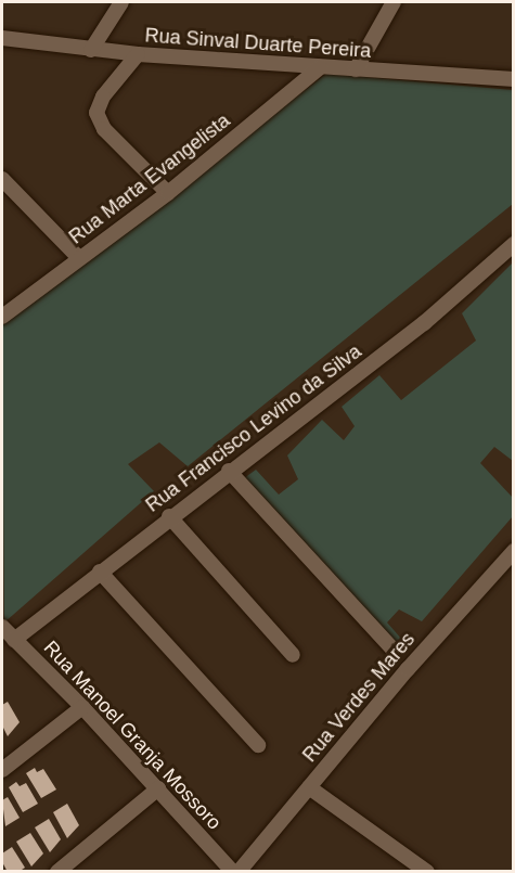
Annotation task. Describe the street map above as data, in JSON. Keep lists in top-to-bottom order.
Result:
{
  "streets": {
    "street": [
      "Rua Sinval Duarte Pereira",
      "Rua Marta Evangelista",
      "Rua Francisco Levino da Silva",
      "Rua Verdes Mares",
      "Rua Manoel Granja Mossoro"
    ]
  },
  "crossings": [
    ["Rua Sinval Duarte Pereira", "Rua Marta Evangelista"],
    ["Rua Francisco Levino da Silva", "Rua Manoel Granja Mossoro"],
    ["Rua Verdes Mares", "Rua Manoel Granja Mossoro"]
  ]
}
